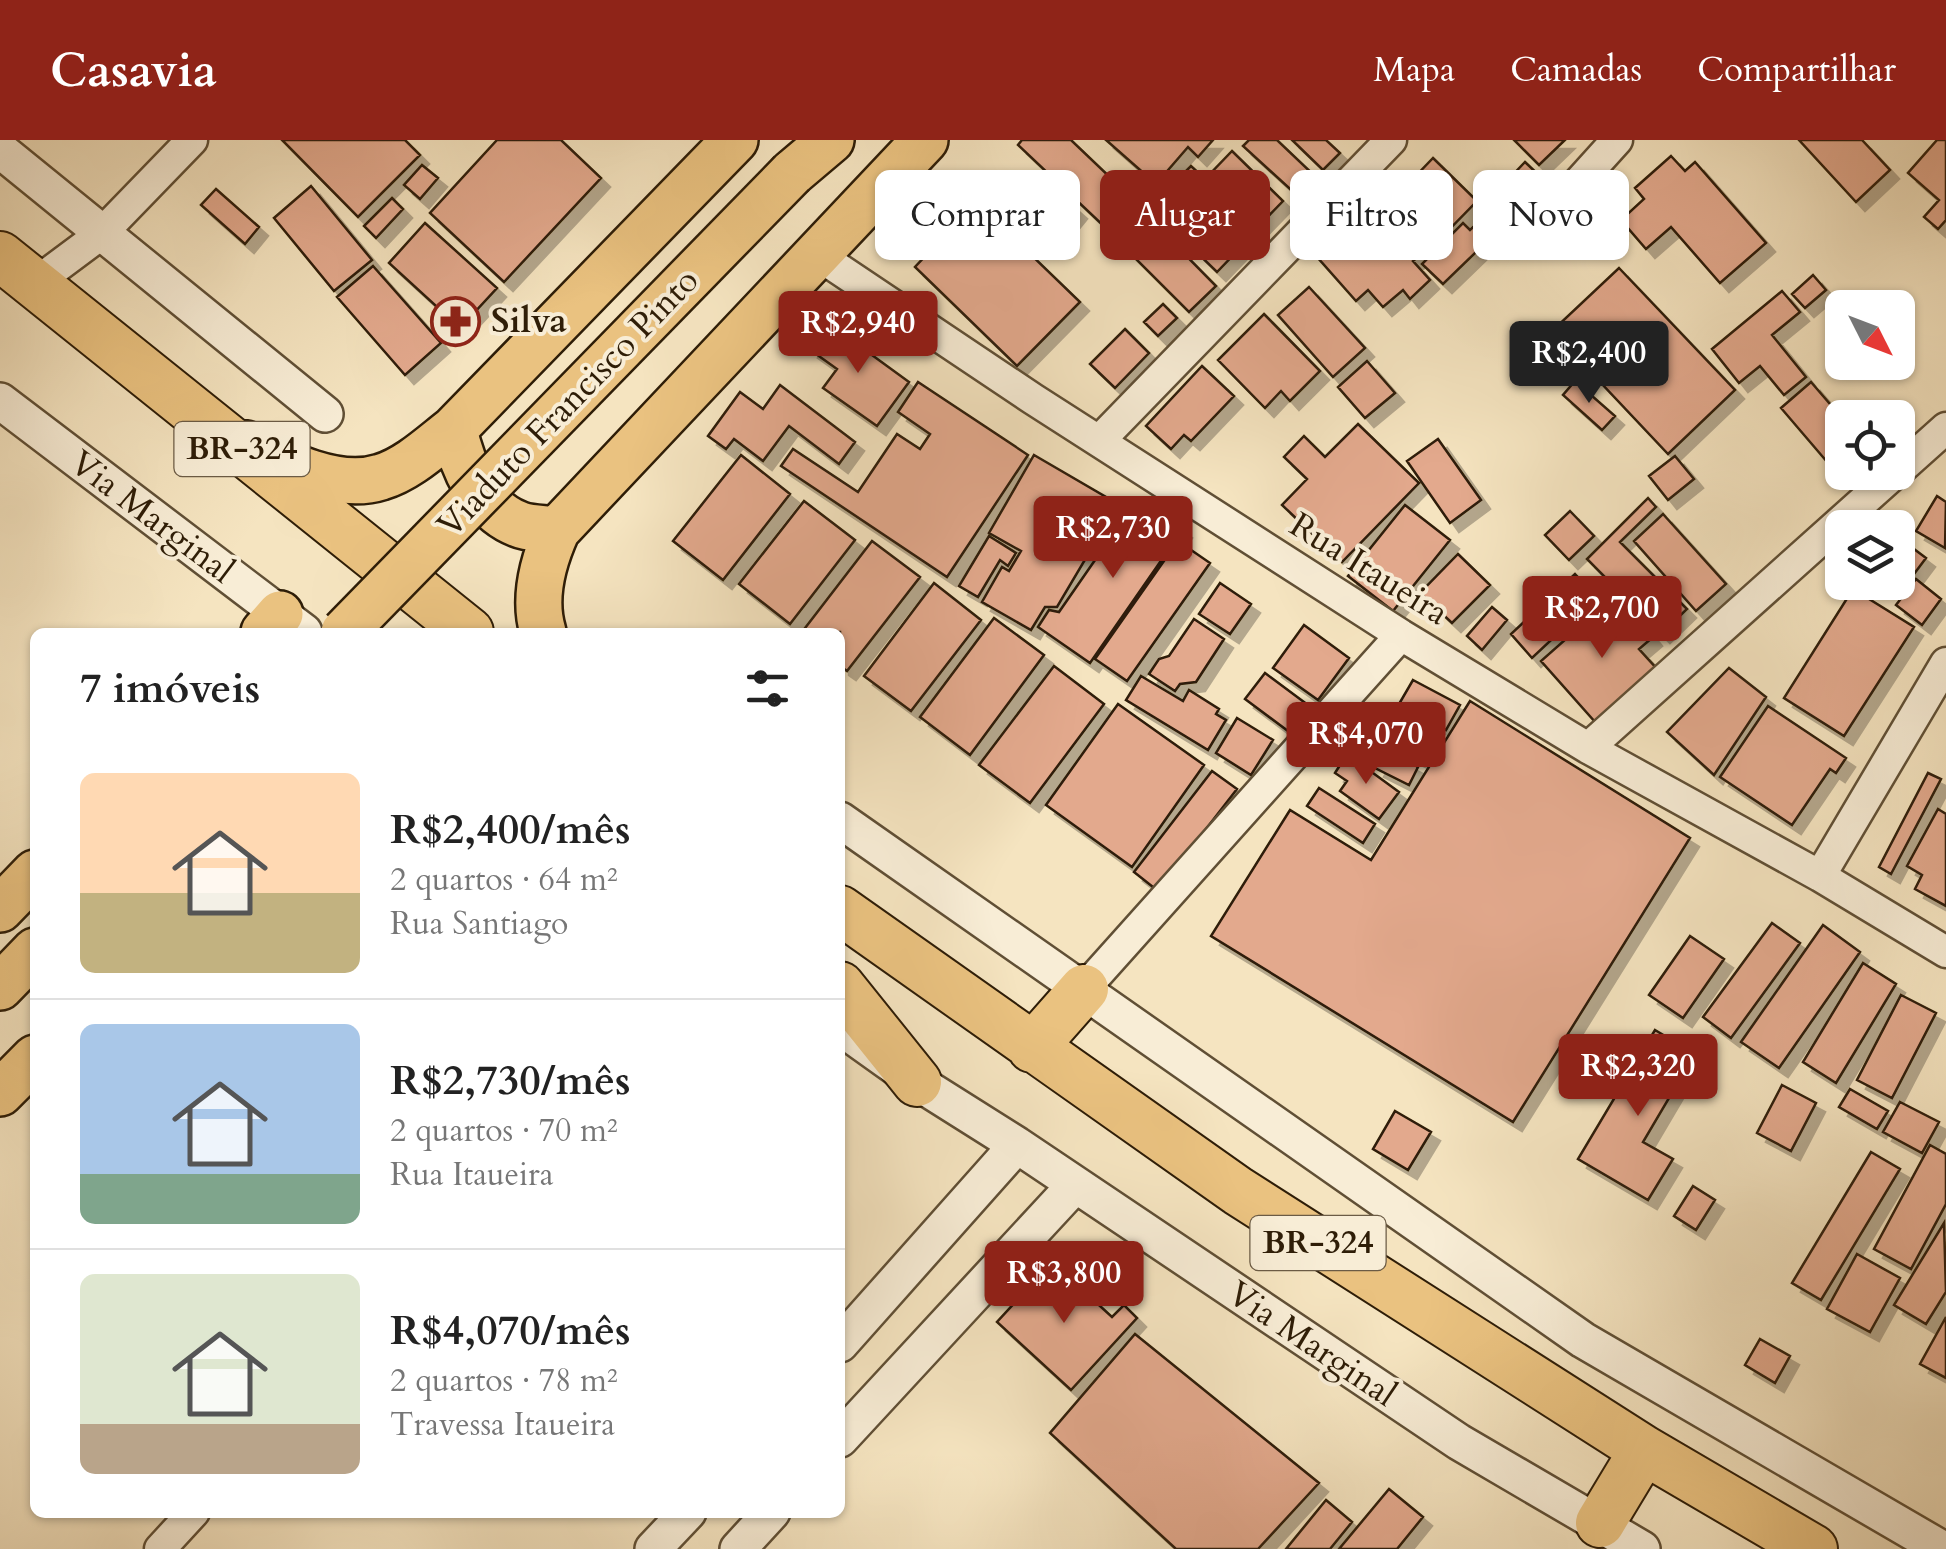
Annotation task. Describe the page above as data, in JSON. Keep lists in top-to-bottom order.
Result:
{
  "streets": {
    "highway": ["BR-324"],
    "main road": ["Viaduto Francisco Pinto"],
    "street": ["Via Marginal", "Rua Itaueira"]
  },
  "places": {
    "pharmacy": ["Silva"]
  },
  "north": "bottom right",
  "page": {
    "header": "Casavia",
    "nav": ["Mapa", "Camadas", "Compartilhar"],
    "chip": [
      "Comprar",
      "Alugar",
      "Filtros",
      "Novo"
    ],
    "price": [
      "R$2,940",
      "R$2,400",
      "R$2,730",
      "R$2,700",
      "R$4,070",
      "R$2,320",
      "R$3,800"
    ],
    "heading": "7 imóveis",
    "list": [
      {
        "name": "R$2,400/mês",
        "note": "2 quartos · 64 m² · Rua Santiago"
      },
      {
        "name": "R$2,730/mês",
        "note": "2 quartos · 70 m² · Rua Itaueira"
      },
      {
        "name": "R$4,070/mês",
        "note": "2 quartos · 78 m² · Travessa Itaueira"
      }
    ]
  }
}
